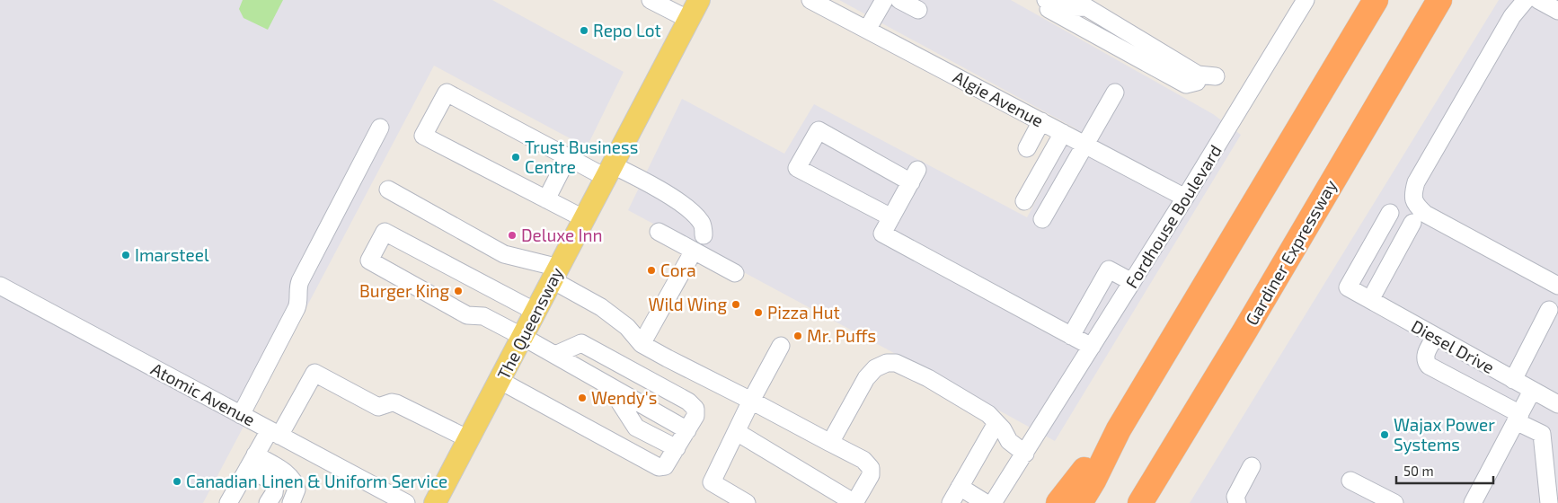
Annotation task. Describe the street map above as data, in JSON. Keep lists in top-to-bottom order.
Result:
{
  "streets": {
    "highway": ["Gardiner Expressway"],
    "main road": ["The Queensway"],
    "street": [
      "Algie Avenue",
      "Fordhouse Boulevard",
      "Diesel Drive",
      "Atomic Avenue"
    ]
  },
  "crossings": [
    ["Algie Avenue", "Fordhouse Boulevard"]
  ],
  "places": [
    "Repo Lot",
    "Trust Business Centre",
    "Deluxe Inn",
    "Imarsteel",
    "Cora",
    "Burger King",
    "Wild Wing",
    "Pizza Hut",
    "Mr. Puffs",
    "Wendy's",
    "Wajax Power Systems",
    "Canadian Linen & Uniform Service"
  ],
  "scale_bar": "50 m"
}
